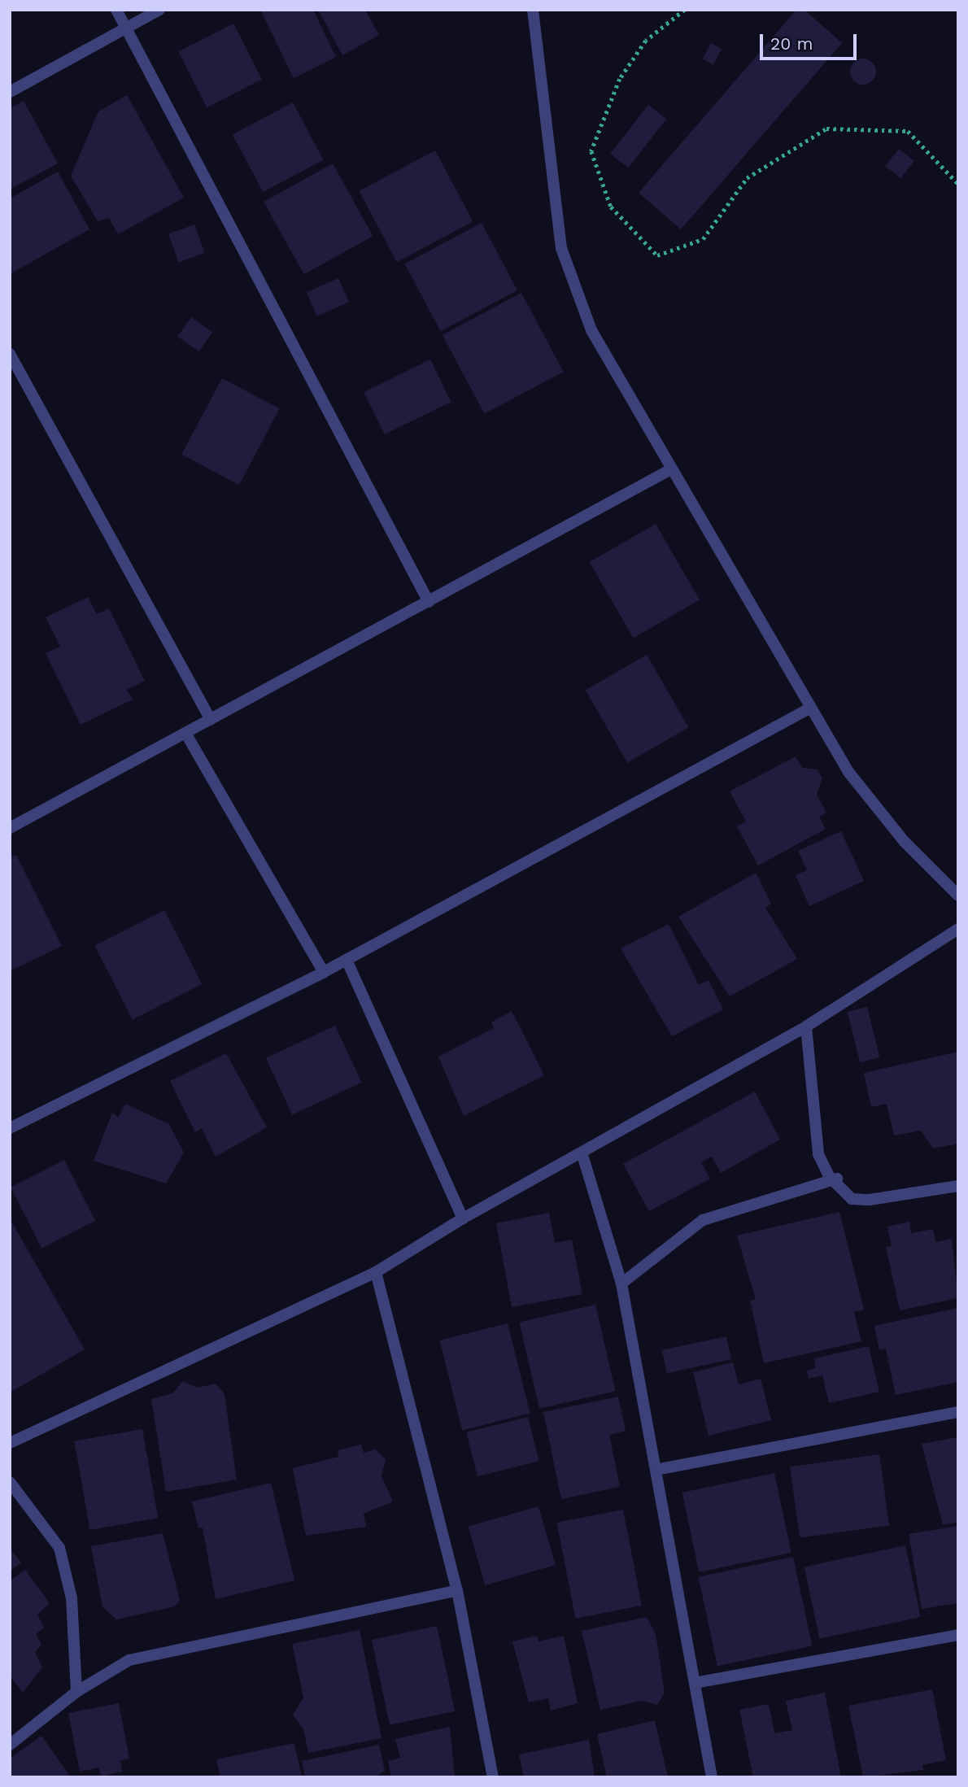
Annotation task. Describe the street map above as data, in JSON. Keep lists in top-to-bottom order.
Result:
{
  "scale_bar": "20 m"
}
